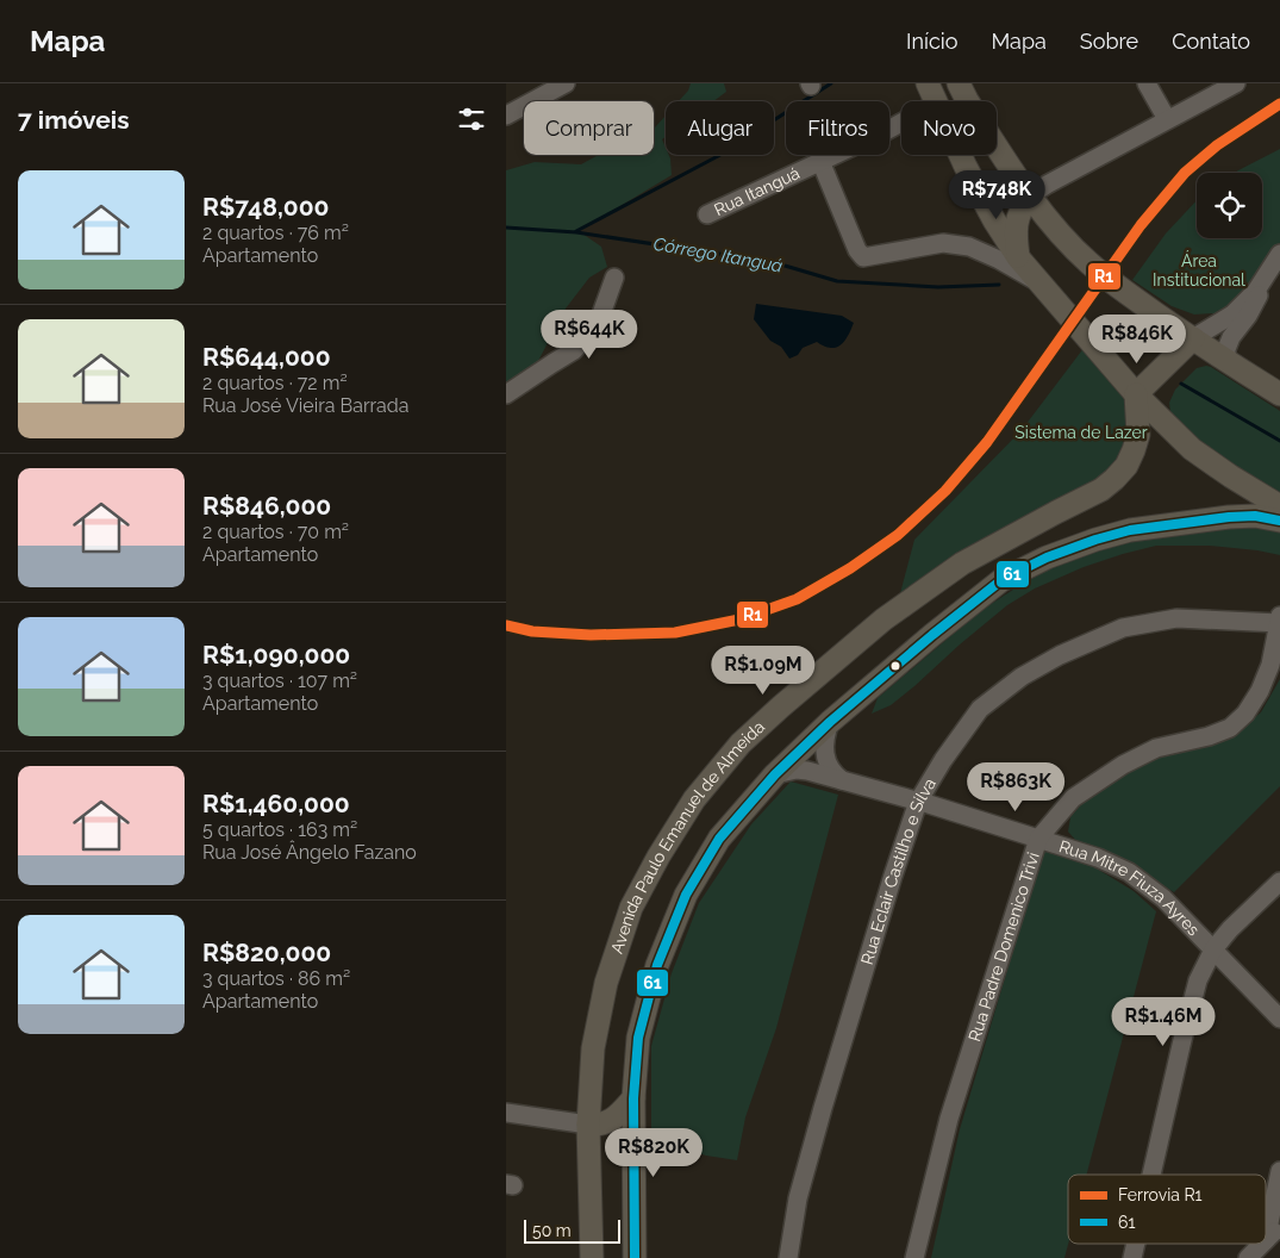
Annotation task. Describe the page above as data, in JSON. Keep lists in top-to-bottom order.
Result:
{
  "streets": {
    "main road": ["Avenida Paulo Emanuel de Almeida"],
    "street": [
      "Rua Itanguá",
      "Rua Eclair Castilho e Silva",
      "Rua Mitre Fiuza Ayres",
      "Rua Padre Domenico Trivi"
    ]
  },
  "crossings": [
    ["Avenida Paulo Emanuel de Almeida", "Rua Mitre Fiuza Ayres"],
    ["Rua Eclair Castilho e Silva", "Rua Mitre Fiuza Ayres"],
    ["Rua Eclair Castilho e Silva", "Rua Padre Domenico Trivi"],
    ["Rua Mitre Fiuza Ayres", "Rua Padre Domenico Trivi"]
  ],
  "water": ["Córrego Itanguá"],
  "parks": ["Área Institucional", "Sistema de Lazer"],
  "lines": ["rail line R1", "transit line 61"],
  "legend": ["Ferrovia R1", "61"],
  "scale_bar": "50 m",
  "page": {
    "header": "Mapa",
    "nav": [
      "Início",
      "Mapa",
      "Sobre",
      "Contato"
    ],
    "heading": "7 imóveis",
    "chip": [
      "Comprar",
      "Alugar",
      "Filtros",
      "Novo"
    ],
    "list": [
      {
        "name": "R$748,000",
        "note": "2 quartos · 76 m² · Apartamento"
      },
      {
        "name": "R$644,000",
        "note": "2 quartos · 72 m² · Rua José Vieira Barrada"
      },
      {
        "name": "R$846,000",
        "note": "2 quartos · 70 m² · Apartamento"
      },
      {
        "name": "R$1,090,000",
        "note": "3 quartos · 107 m² · Apartamento"
      },
      {
        "name": "R$1,460,000",
        "note": "5 quartos · 163 m² · Rua José Ângelo Fazano"
      },
      {
        "name": "R$820,000",
        "note": "3 quartos · 86 m² · Apartamento"
      }
    ],
    "price": [
      "R$748K",
      "R$644K",
      "R$846K",
      "R$1.09M",
      "R$863K",
      "R$1.46M",
      "R$820K"
    ],
    "scale": "50 m"
  }
}
